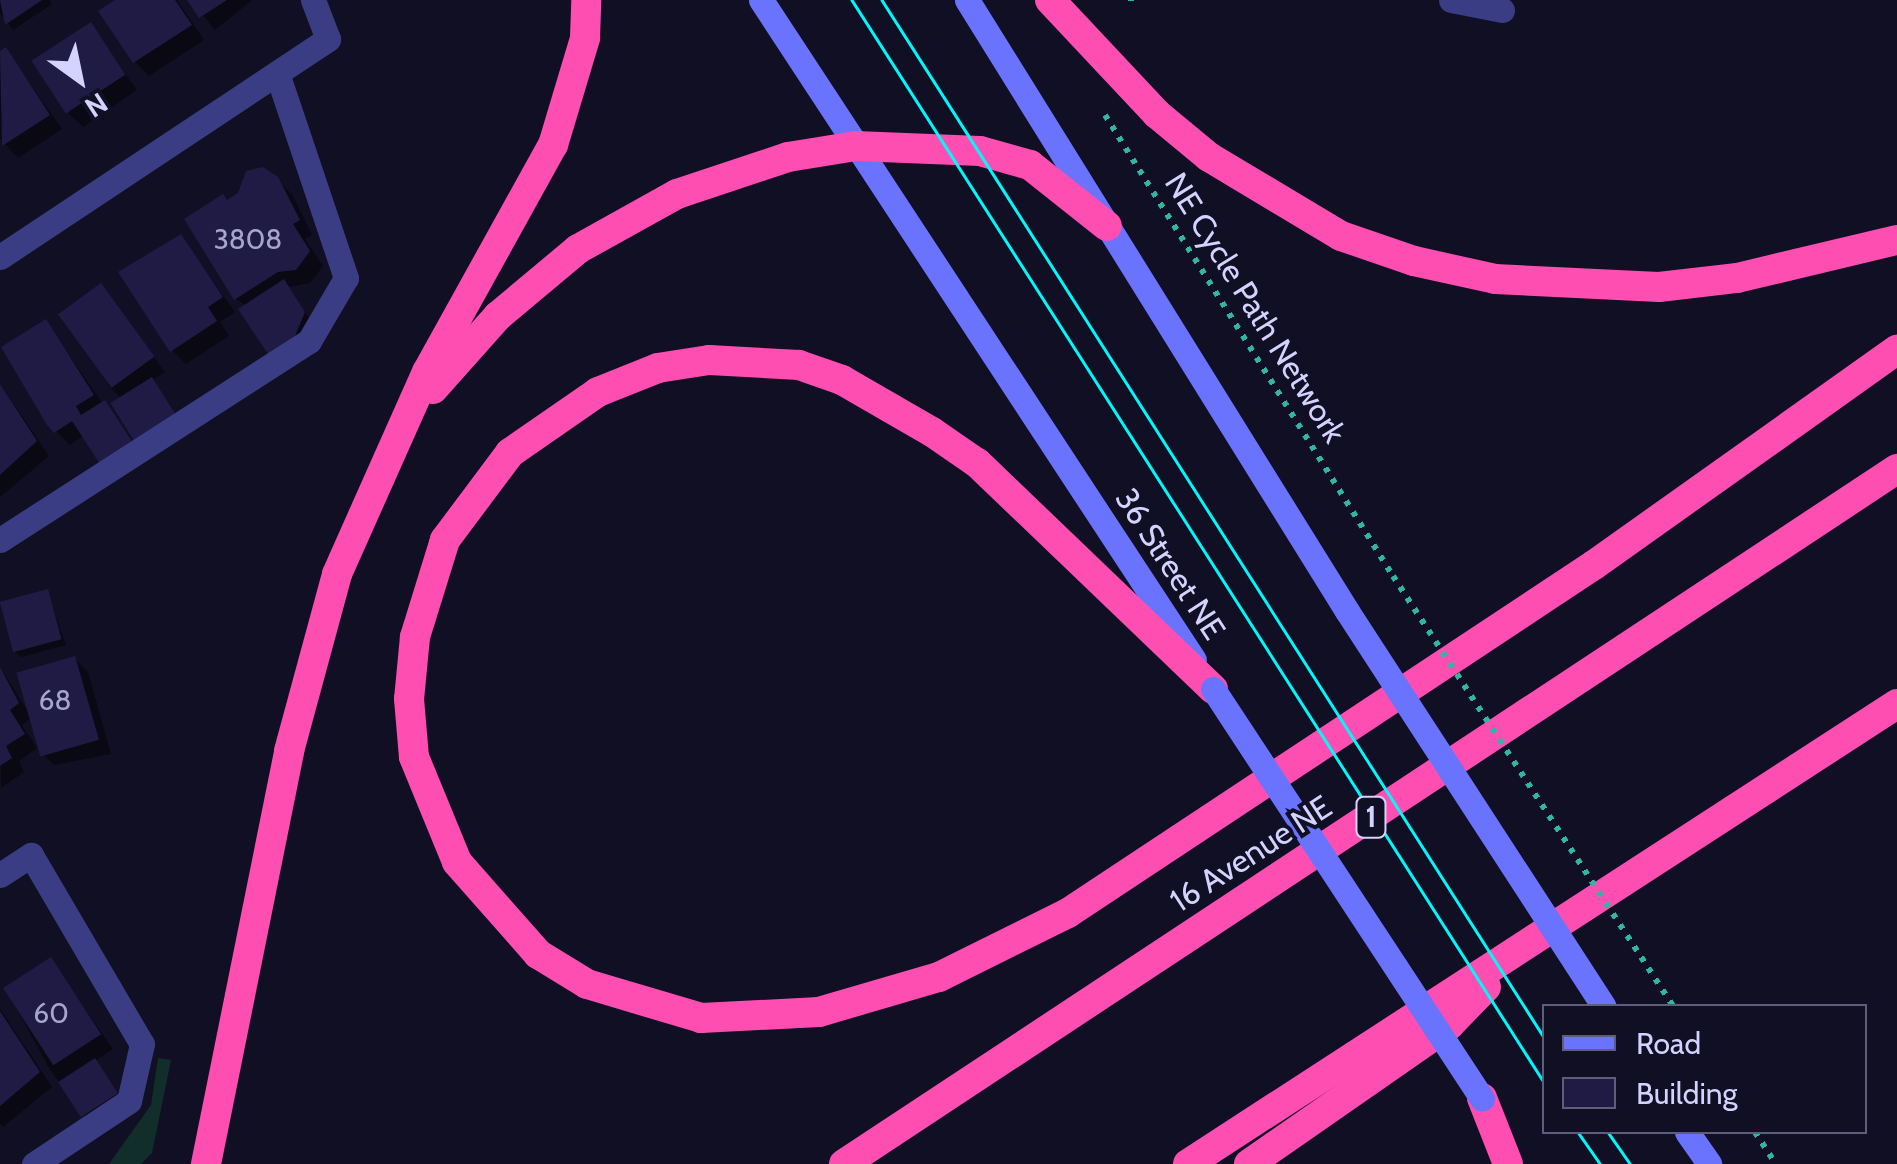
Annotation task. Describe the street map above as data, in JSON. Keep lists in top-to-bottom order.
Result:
{
  "streets": {
    "highway": ["1", "16 Avenue NE"],
    "main road": ["36 Street NE"],
    "path": ["NE Cycle Path Network"]
  },
  "house_numbers": ["3808", "68", "60"],
  "legend": ["Road", "Building"],
  "north": "bottom right"
}
